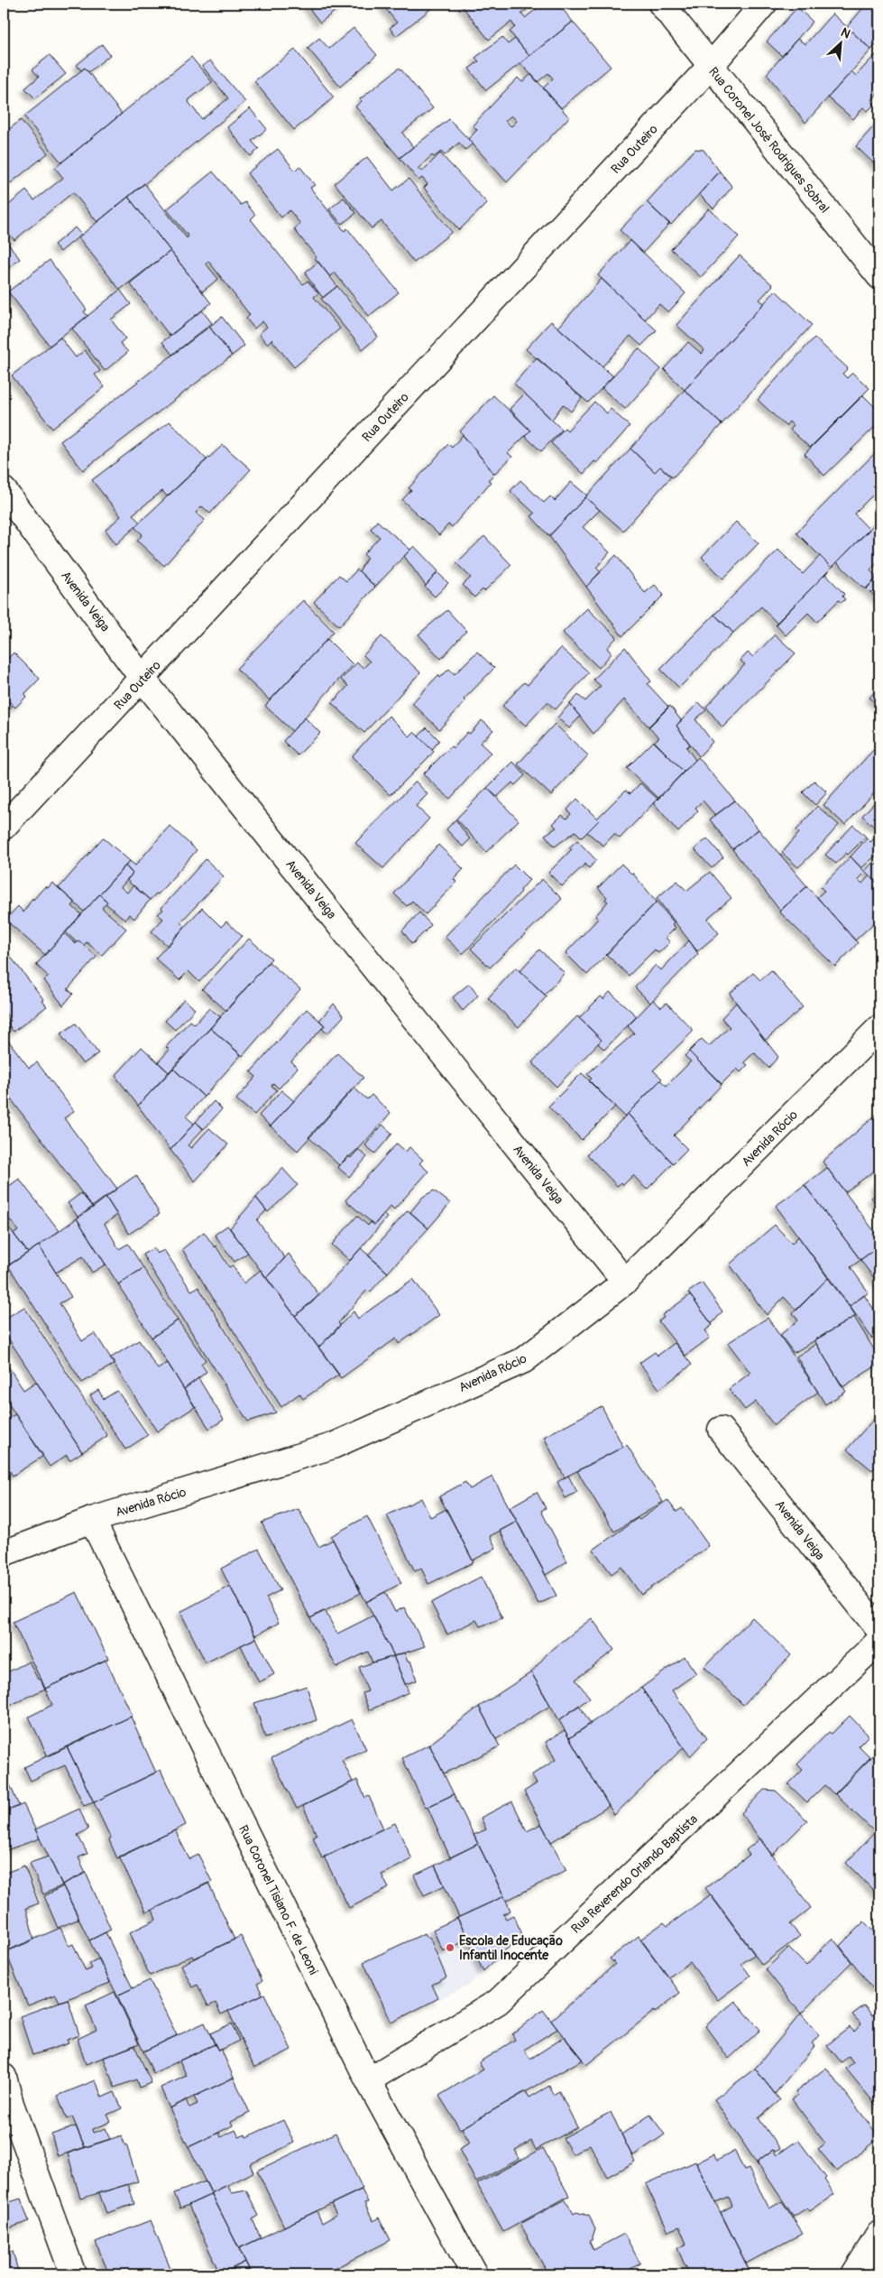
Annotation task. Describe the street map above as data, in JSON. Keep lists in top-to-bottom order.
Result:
{
  "streets": {
    "street": [
      "Rua Coronel José Rodrigues Sobral",
      "Rua Outeiro",
      "Avenida Veiga",
      "Avenida Rócio",
      "Rua Reverendo Orlando Baptista",
      "Rua Coronel Tisiano F. de Leoni"
    ]
  },
  "crossings": [
    ["Rua Coronel José Rodrigues Sobral", "Rua Outeiro"],
    ["Rua Outeiro", "Avenida Veiga"],
    ["Avenida Veiga", "Avenida Rócio"],
    ["Avenida Rócio", "Rua Coronel Tisiano F. de Leoni"],
    ["Rua Reverendo Orlando Baptista", "Rua Coronel Tisiano F. de Leoni"]
  ],
  "places": ["Escola de Educação Infantil Inocente"],
  "north": "top right"
}
